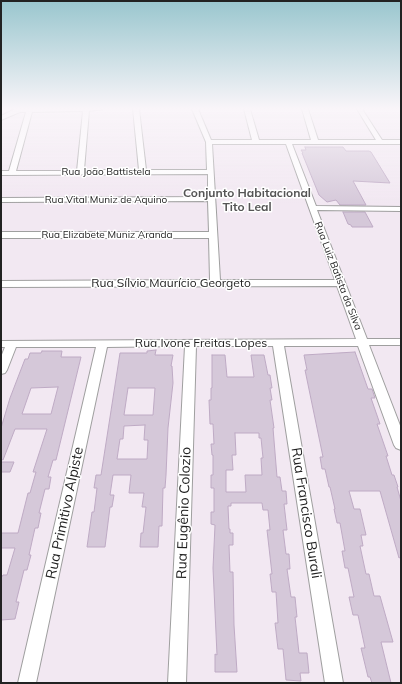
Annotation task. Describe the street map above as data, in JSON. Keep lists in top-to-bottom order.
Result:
{
  "streets": {
    "street": [
      "Rua João Battistela",
      "Rua Vital Muniz de Aquino",
      "Rua Elizabete Muniz Aranda",
      "Rua Luiz Batista da Silva",
      "Rua Sílvio Maurício Georgeto",
      "Rua Ivone Freitas Lopes",
      "Rua Primitivo Alpiste",
      "Rua Eugênio Colozio",
      "Rua Francisco Burali"
    ]
  },
  "crossings": [
    ["Rua Luiz Batista da Silva", "Rua Sílvio Maurício Georgeto"],
    ["Rua Luiz Batista da Silva", "Rua Ivone Freitas Lopes"],
    ["Rua Ivone Freitas Lopes", "Rua Primitivo Alpiste"],
    ["Rua Ivone Freitas Lopes", "Rua Eugênio Colozio"],
    ["Rua Ivone Freitas Lopes", "Rua Francisco Burali"]
  ],
  "districts": ["Conjunto Habitacional Tito Leal"]
}
